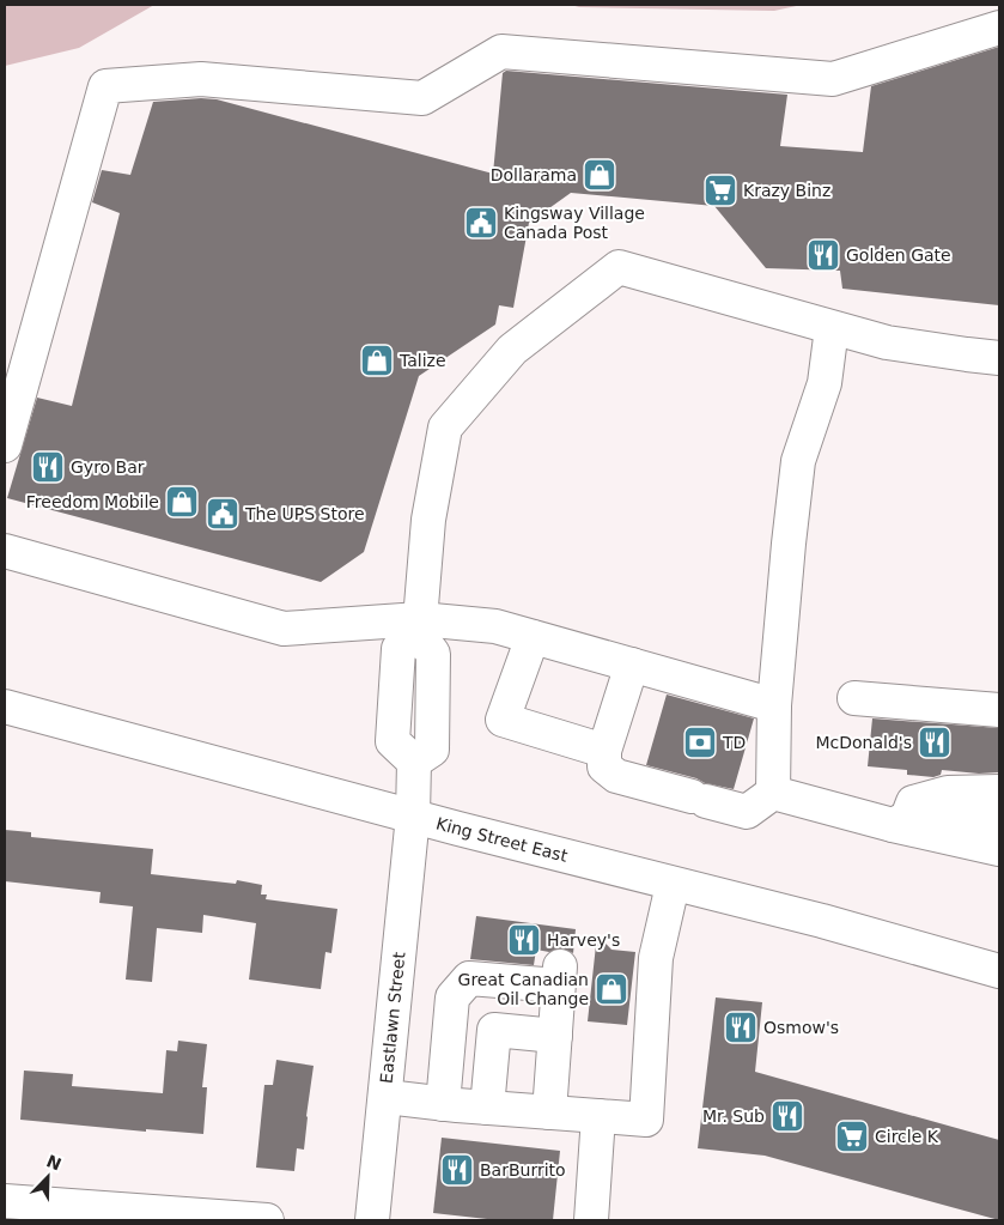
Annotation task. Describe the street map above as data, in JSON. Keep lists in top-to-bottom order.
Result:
{
  "streets": {
    "main road": ["King Street East", "Eastlawn Street"]
  },
  "crossings": [
    ["King Street East", "Eastlawn Street"]
  ],
  "places": {
    "shop": [
      "Dollarama",
      "Talize",
      "Freedom Mobile",
      "Great Canadian Oil Change"
    ],
    "supermarket": ["Krazy Binz", "Circle K"],
    "public building": ["Kingsway Village Canada Post", "The UPS Store"],
    "restaurant": [
      "Golden Gate",
      "Gyro Bar",
      "McDonald's",
      "Harvey's",
      "Osmow's",
      "Mr. Sub",
      "BarBurrito"
    ],
    "bank": ["TD"]
  },
  "north": "top right"
}
